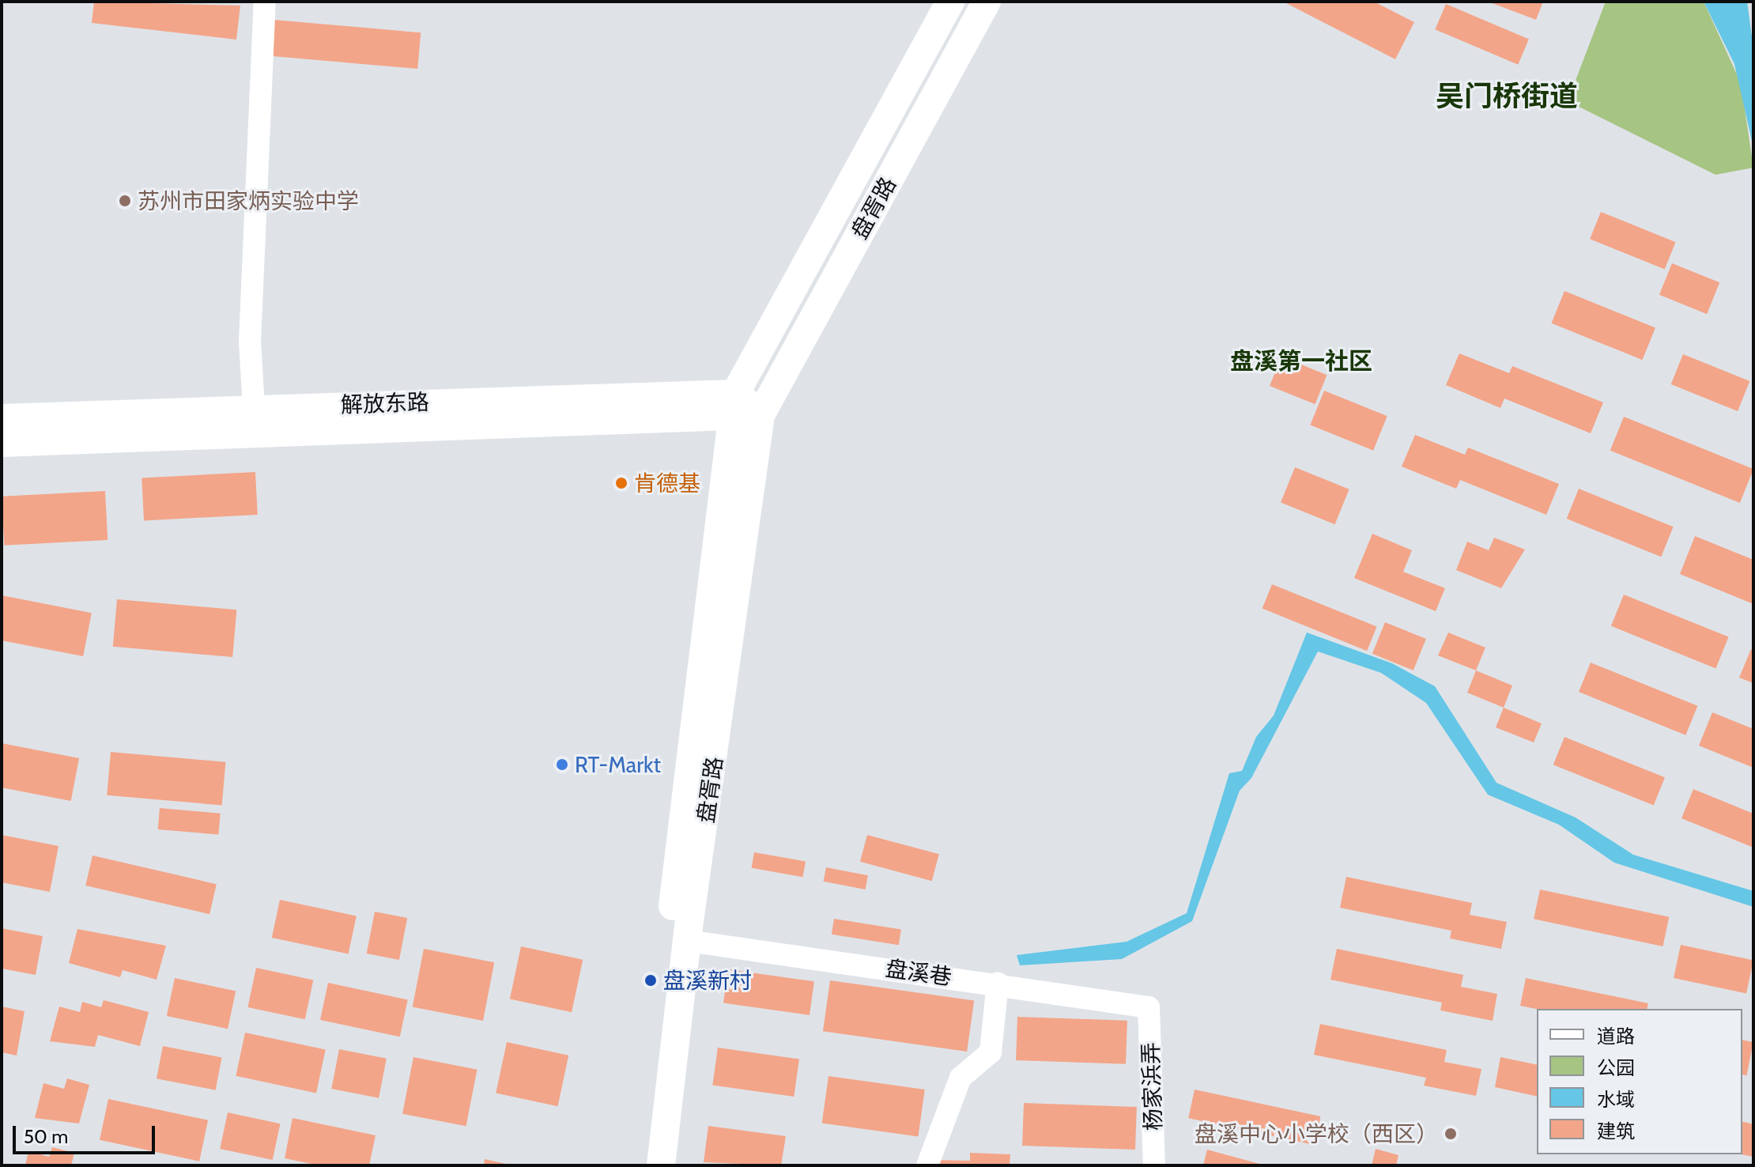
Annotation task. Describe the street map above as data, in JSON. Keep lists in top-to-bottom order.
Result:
{
  "streets": {
    "main road": ["盘胥路", "解放东路"],
    "street": ["盘溪巷", "杨家浜弄"]
  },
  "crossings": [
    ["盘胥路", "解放东路"],
    ["盘胥路", "盘溪巷"],
    ["盘溪巷", "杨家浜弄"]
  ],
  "districts": ["吴门桥街道", "盘溪第一社区"],
  "places": [
    "苏州市田家炳实验中学",
    "肯德基",
    "RT-Markt",
    "盘溪新村",
    "盘溪中心小学校（西区）"
  ],
  "legend": [
    "道路",
    "公园",
    "水域",
    "建筑"
  ],
  "scale_bar": "50 m"
}
